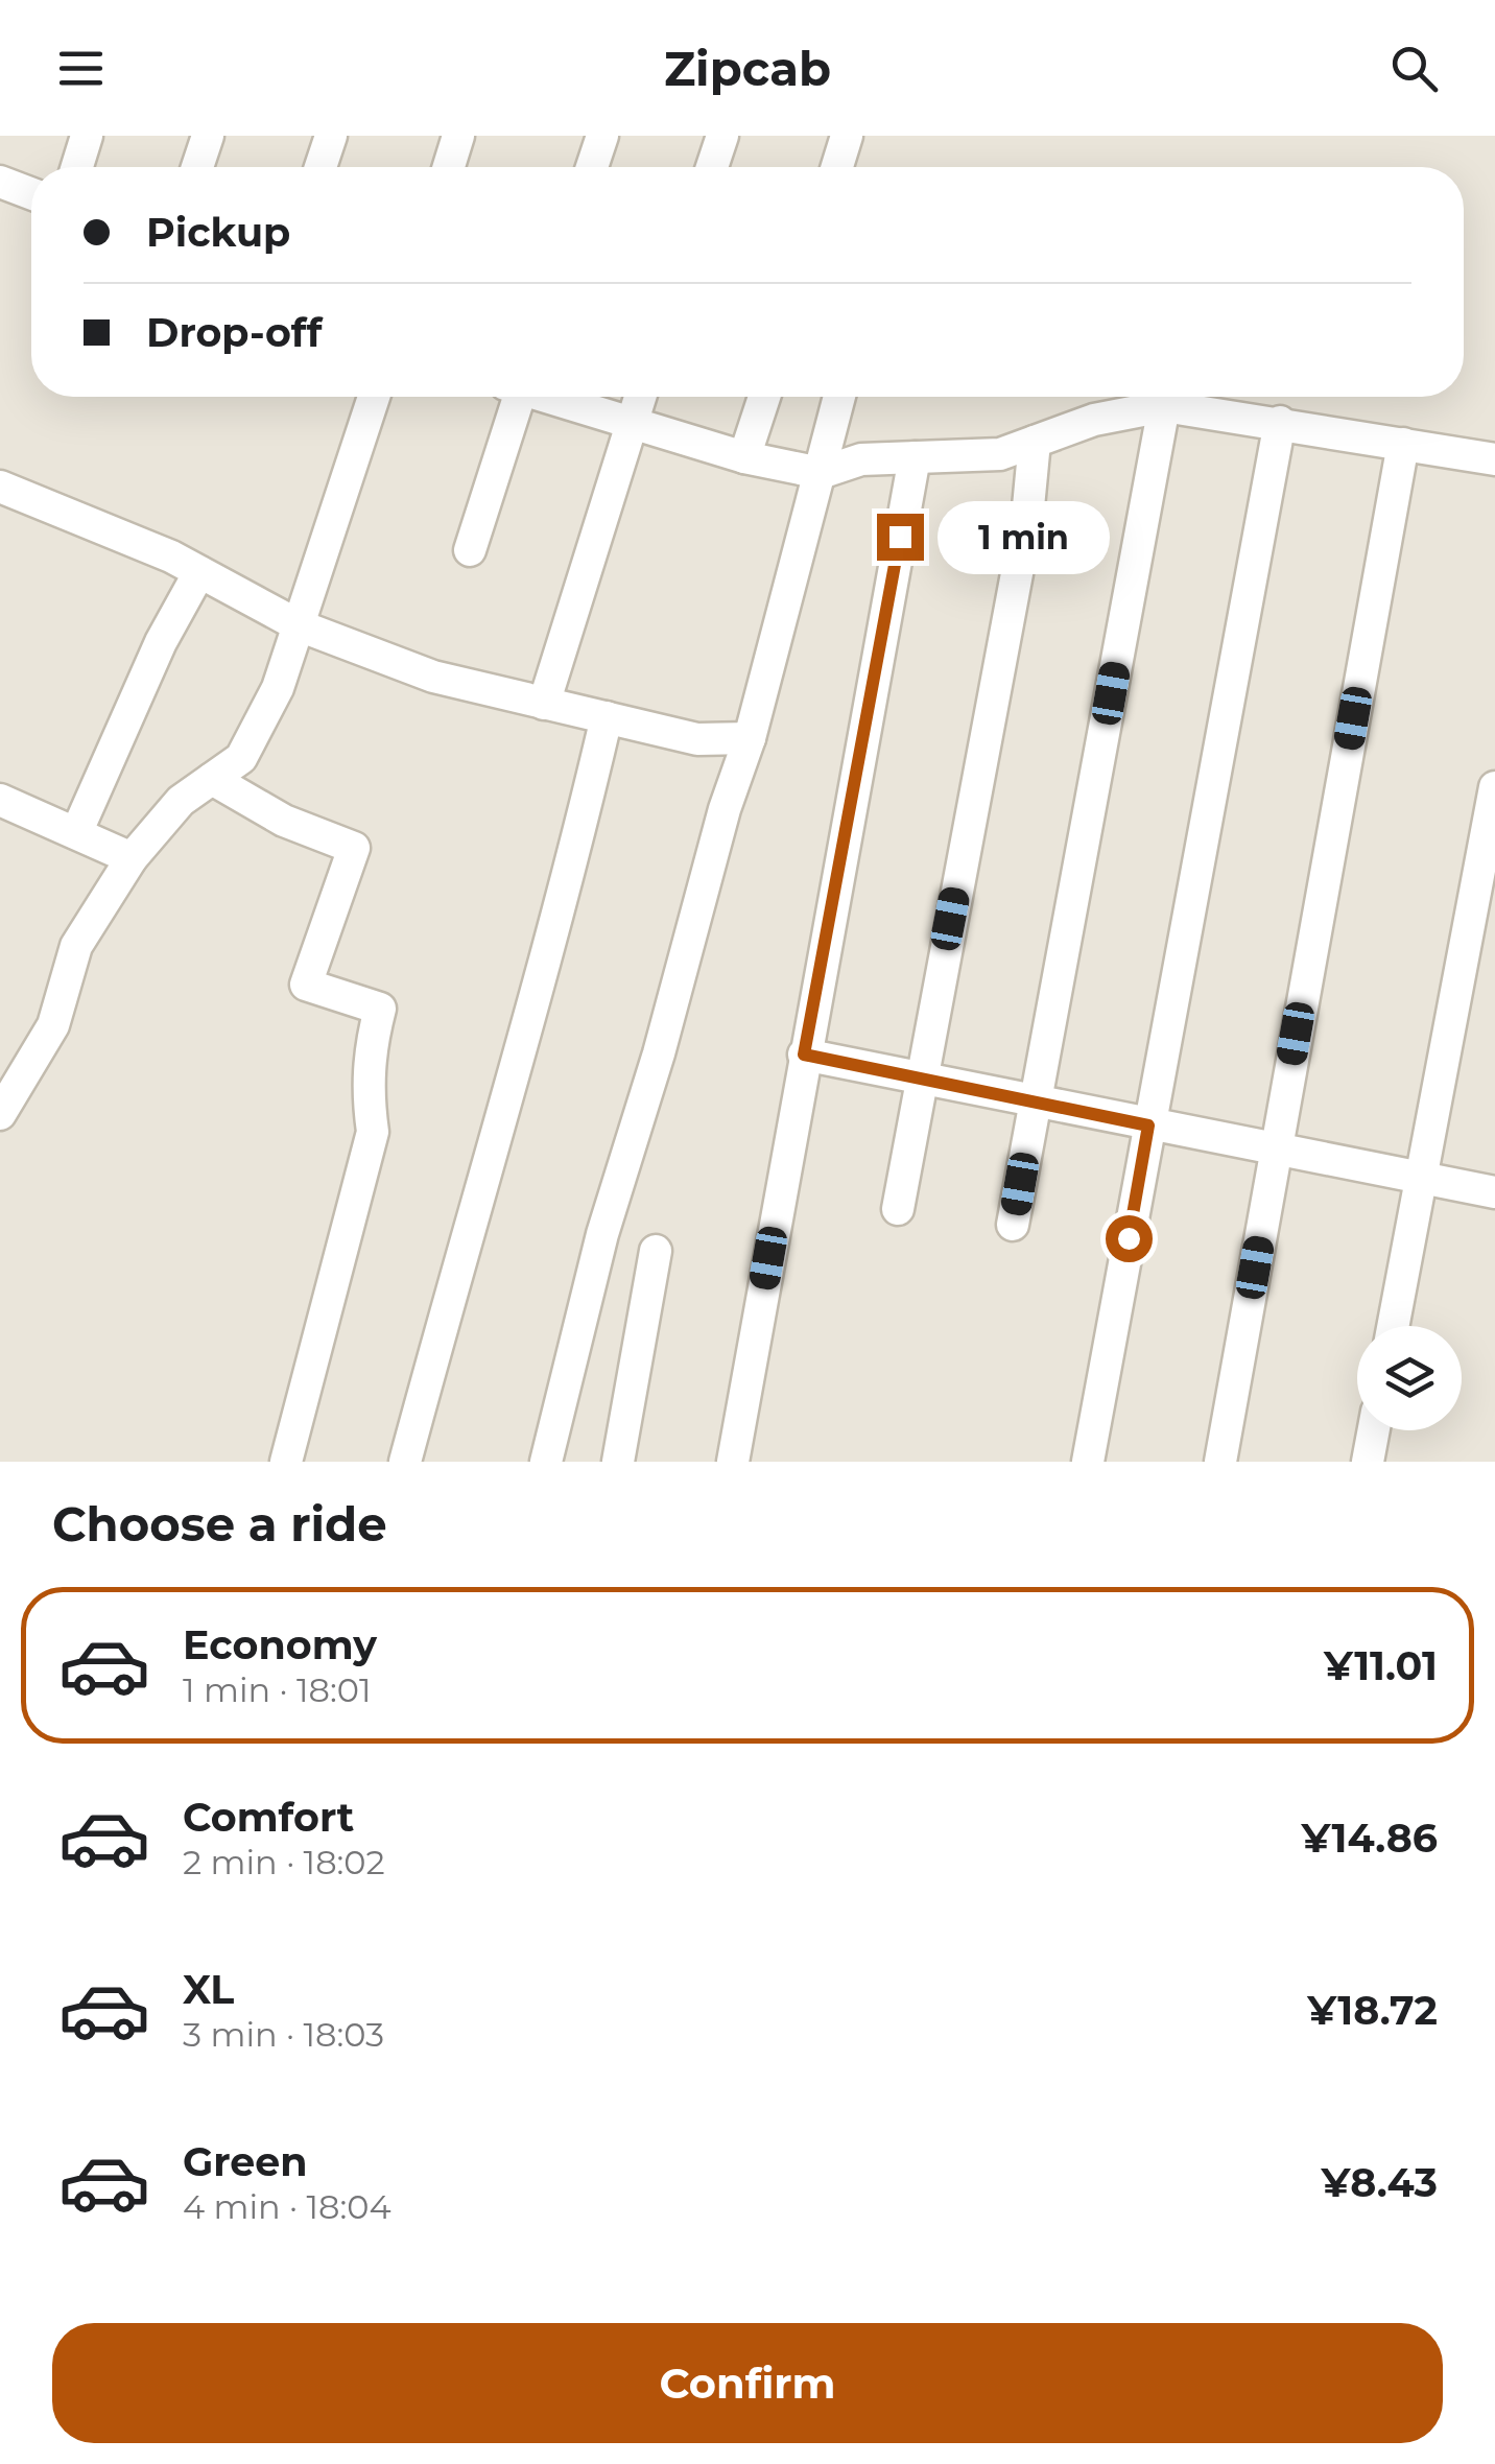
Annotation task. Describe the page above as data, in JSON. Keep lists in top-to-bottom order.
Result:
{
  "page": {
    "header": "Zipcab",
    "banner": ["Pickup", "Drop-off"],
    "bubble": "1 min",
    "heading": "Choose a ride",
    "list": [
      {
        "name": "Economy",
        "note": "1 min · 18:01",
        "value": "¥11.01"
      },
      {
        "name": "Comfort",
        "note": "2 min · 18:02",
        "value": "¥14.86"
      },
      {
        "name": "XL",
        "note": "3 min · 18:03",
        "value": "¥18.72"
      },
      {
        "name": "Green",
        "note": "4 min · 18:04",
        "value": "¥8.43"
      }
    ],
    "buttons": "Confirm"
  }
}
